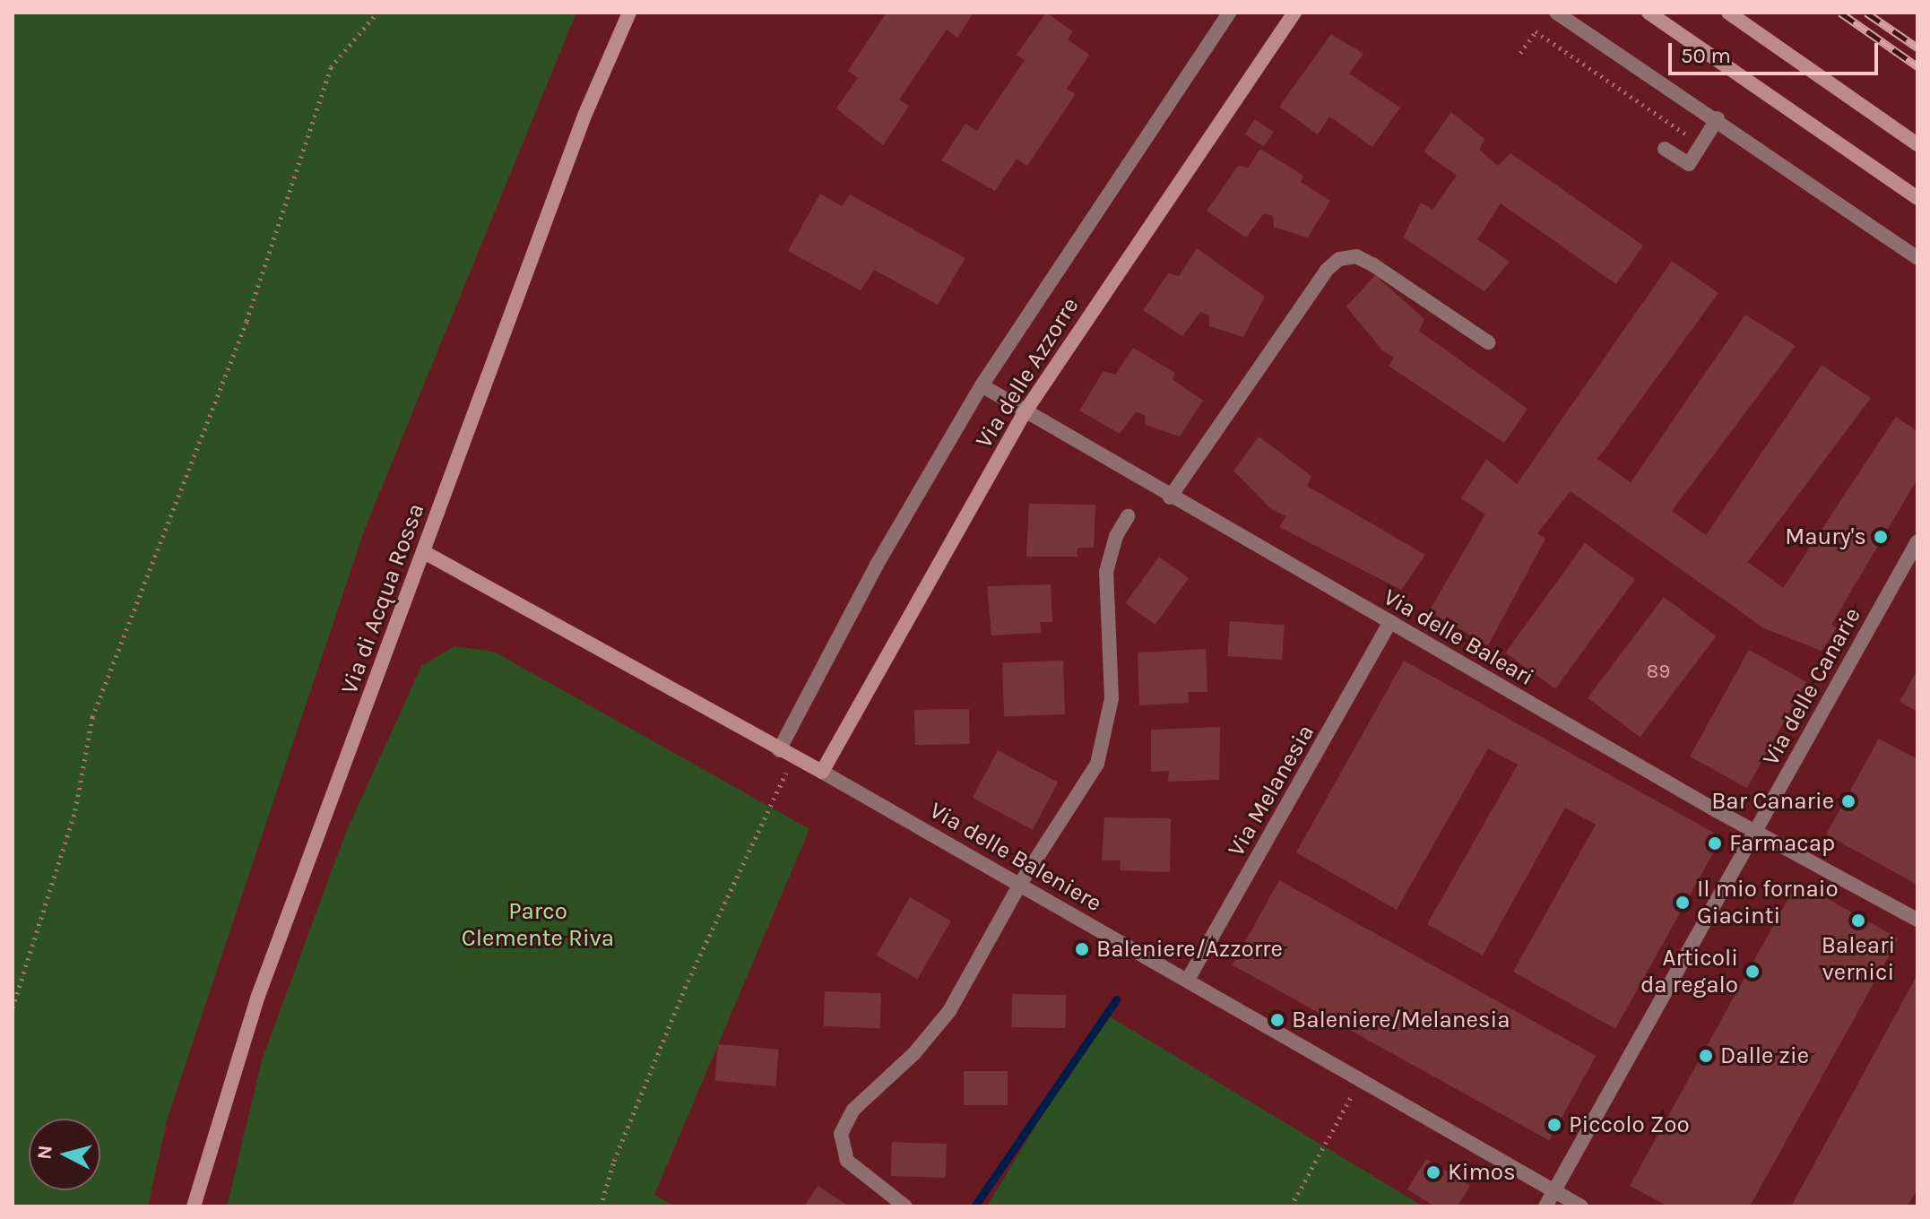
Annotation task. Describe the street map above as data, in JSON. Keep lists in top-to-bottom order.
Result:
{
  "streets": {
    "street": [
      "Via delle Azzorre",
      "Via di Acqua Rossa",
      "Via delle Baleari",
      "Via delle Canarie",
      "Via Melanesia",
      "Via delle Baleniere"
    ]
  },
  "crossings": [
    ["Via delle Azzorre", "Via delle Baleari"],
    ["Via delle Azzorre", "Via delle Baleniere"],
    ["Via di Acqua Rossa", "Via delle Baleniere"],
    ["Via delle Baleari", "Via delle Canarie"],
    ["Via delle Baleari", "Via Melanesia"],
    ["Via delle Canarie", "Via delle Baleniere"],
    ["Via Melanesia", "Via delle Baleniere"]
  ],
  "parks": ["Parco Clemente Riva"],
  "places": [
    "Maury's",
    "Bar Canarie",
    "Farmacap",
    "Il mio fornaio Giacinti",
    "Baleari vernici",
    "Baleniere/Azzorre",
    "Articoli da regalo",
    "Baleniere/Melanesia",
    "Dalle zie",
    "Piccolo Zoo",
    "Kimos"
  ],
  "house_numbers": ["89"],
  "scale_bar": "50 m",
  "north": "left"
}
